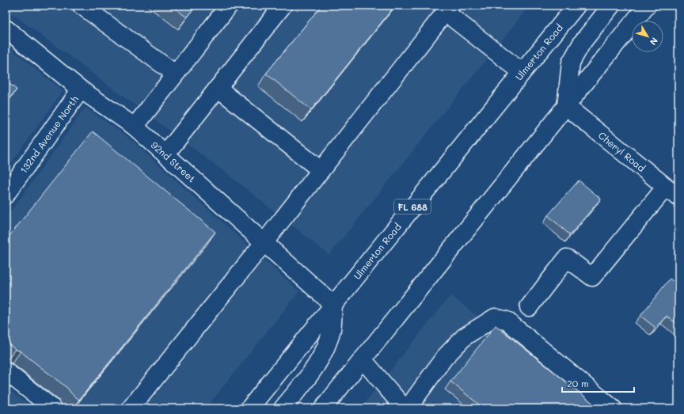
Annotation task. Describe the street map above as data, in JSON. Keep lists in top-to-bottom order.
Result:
{
  "streets": {
    "main road": [
      "Ulmerton Road",
      "132nd Avenue North",
      "Cheryl Road",
      "92nd Street",
      "FL 688"
    ]
  },
  "crossings": [
    ["Ulmerton Road", "92nd Street"],
    ["132nd Avenue North", "92nd Street"]
  ],
  "scale_bar": "20 m",
  "north": "bottom right"
}
